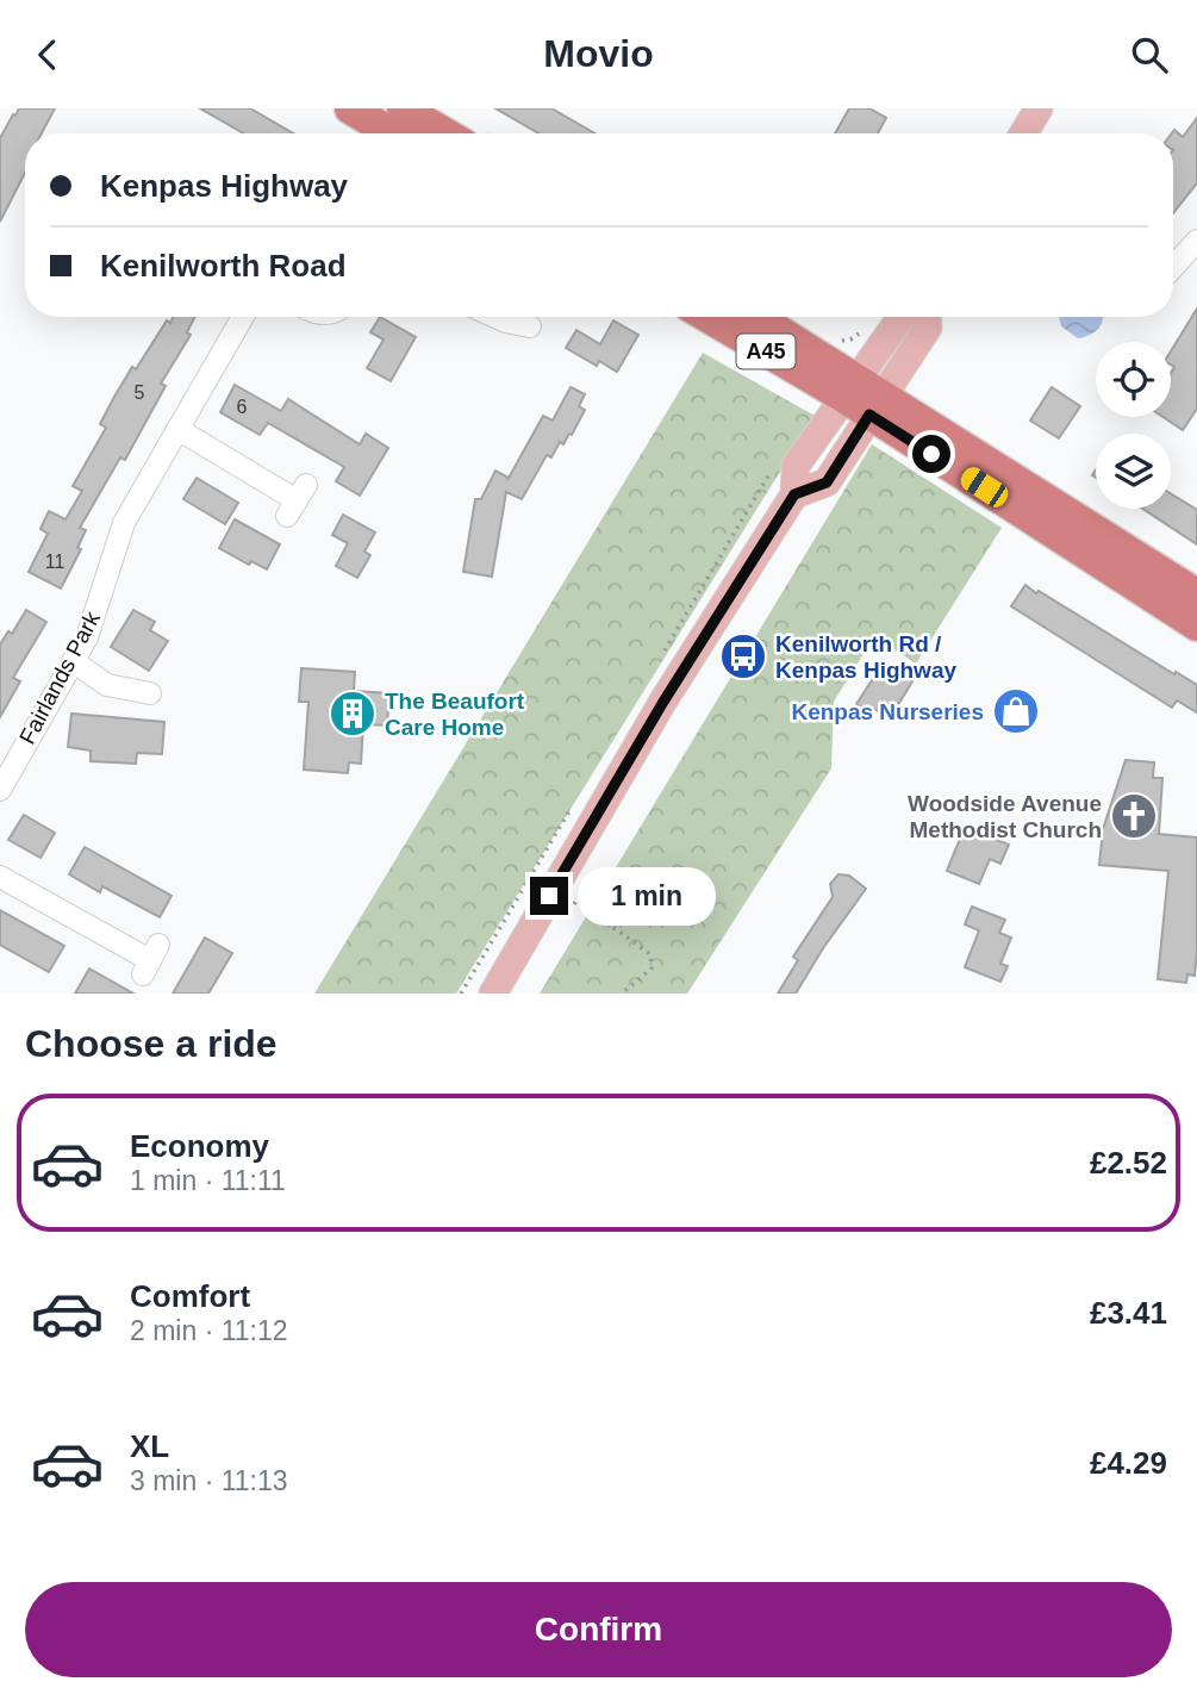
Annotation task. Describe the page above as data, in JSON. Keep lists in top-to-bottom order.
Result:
{
  "streets": {
    "highway": ["A45"],
    "street": ["Fairlands Park"]
  },
  "places": {
    "bus stop": ["Kenilworth Rd / Kenpas Highway"],
    "shop": ["Kenpas Nurseries"],
    "building": ["The Beaufort Care Home"],
    "church": ["Woodside Avenue Methodist Church"]
  },
  "house_numbers": ["5", "6", "11"],
  "page": {
    "header": "Movio",
    "banner": ["Kenpas Highway", "Kenilworth Road"],
    "bubble": "1 min",
    "heading": "Choose a ride",
    "list": [
      {
        "name": "Economy",
        "note": "1 min · 11:11",
        "value": "£2.52"
      },
      {
        "name": "Comfort",
        "note": "2 min · 11:12",
        "value": "£3.41"
      },
      {
        "name": "XL",
        "note": "3 min · 11:13",
        "value": "£4.29"
      }
    ],
    "buttons": "Confirm"
  }
}
